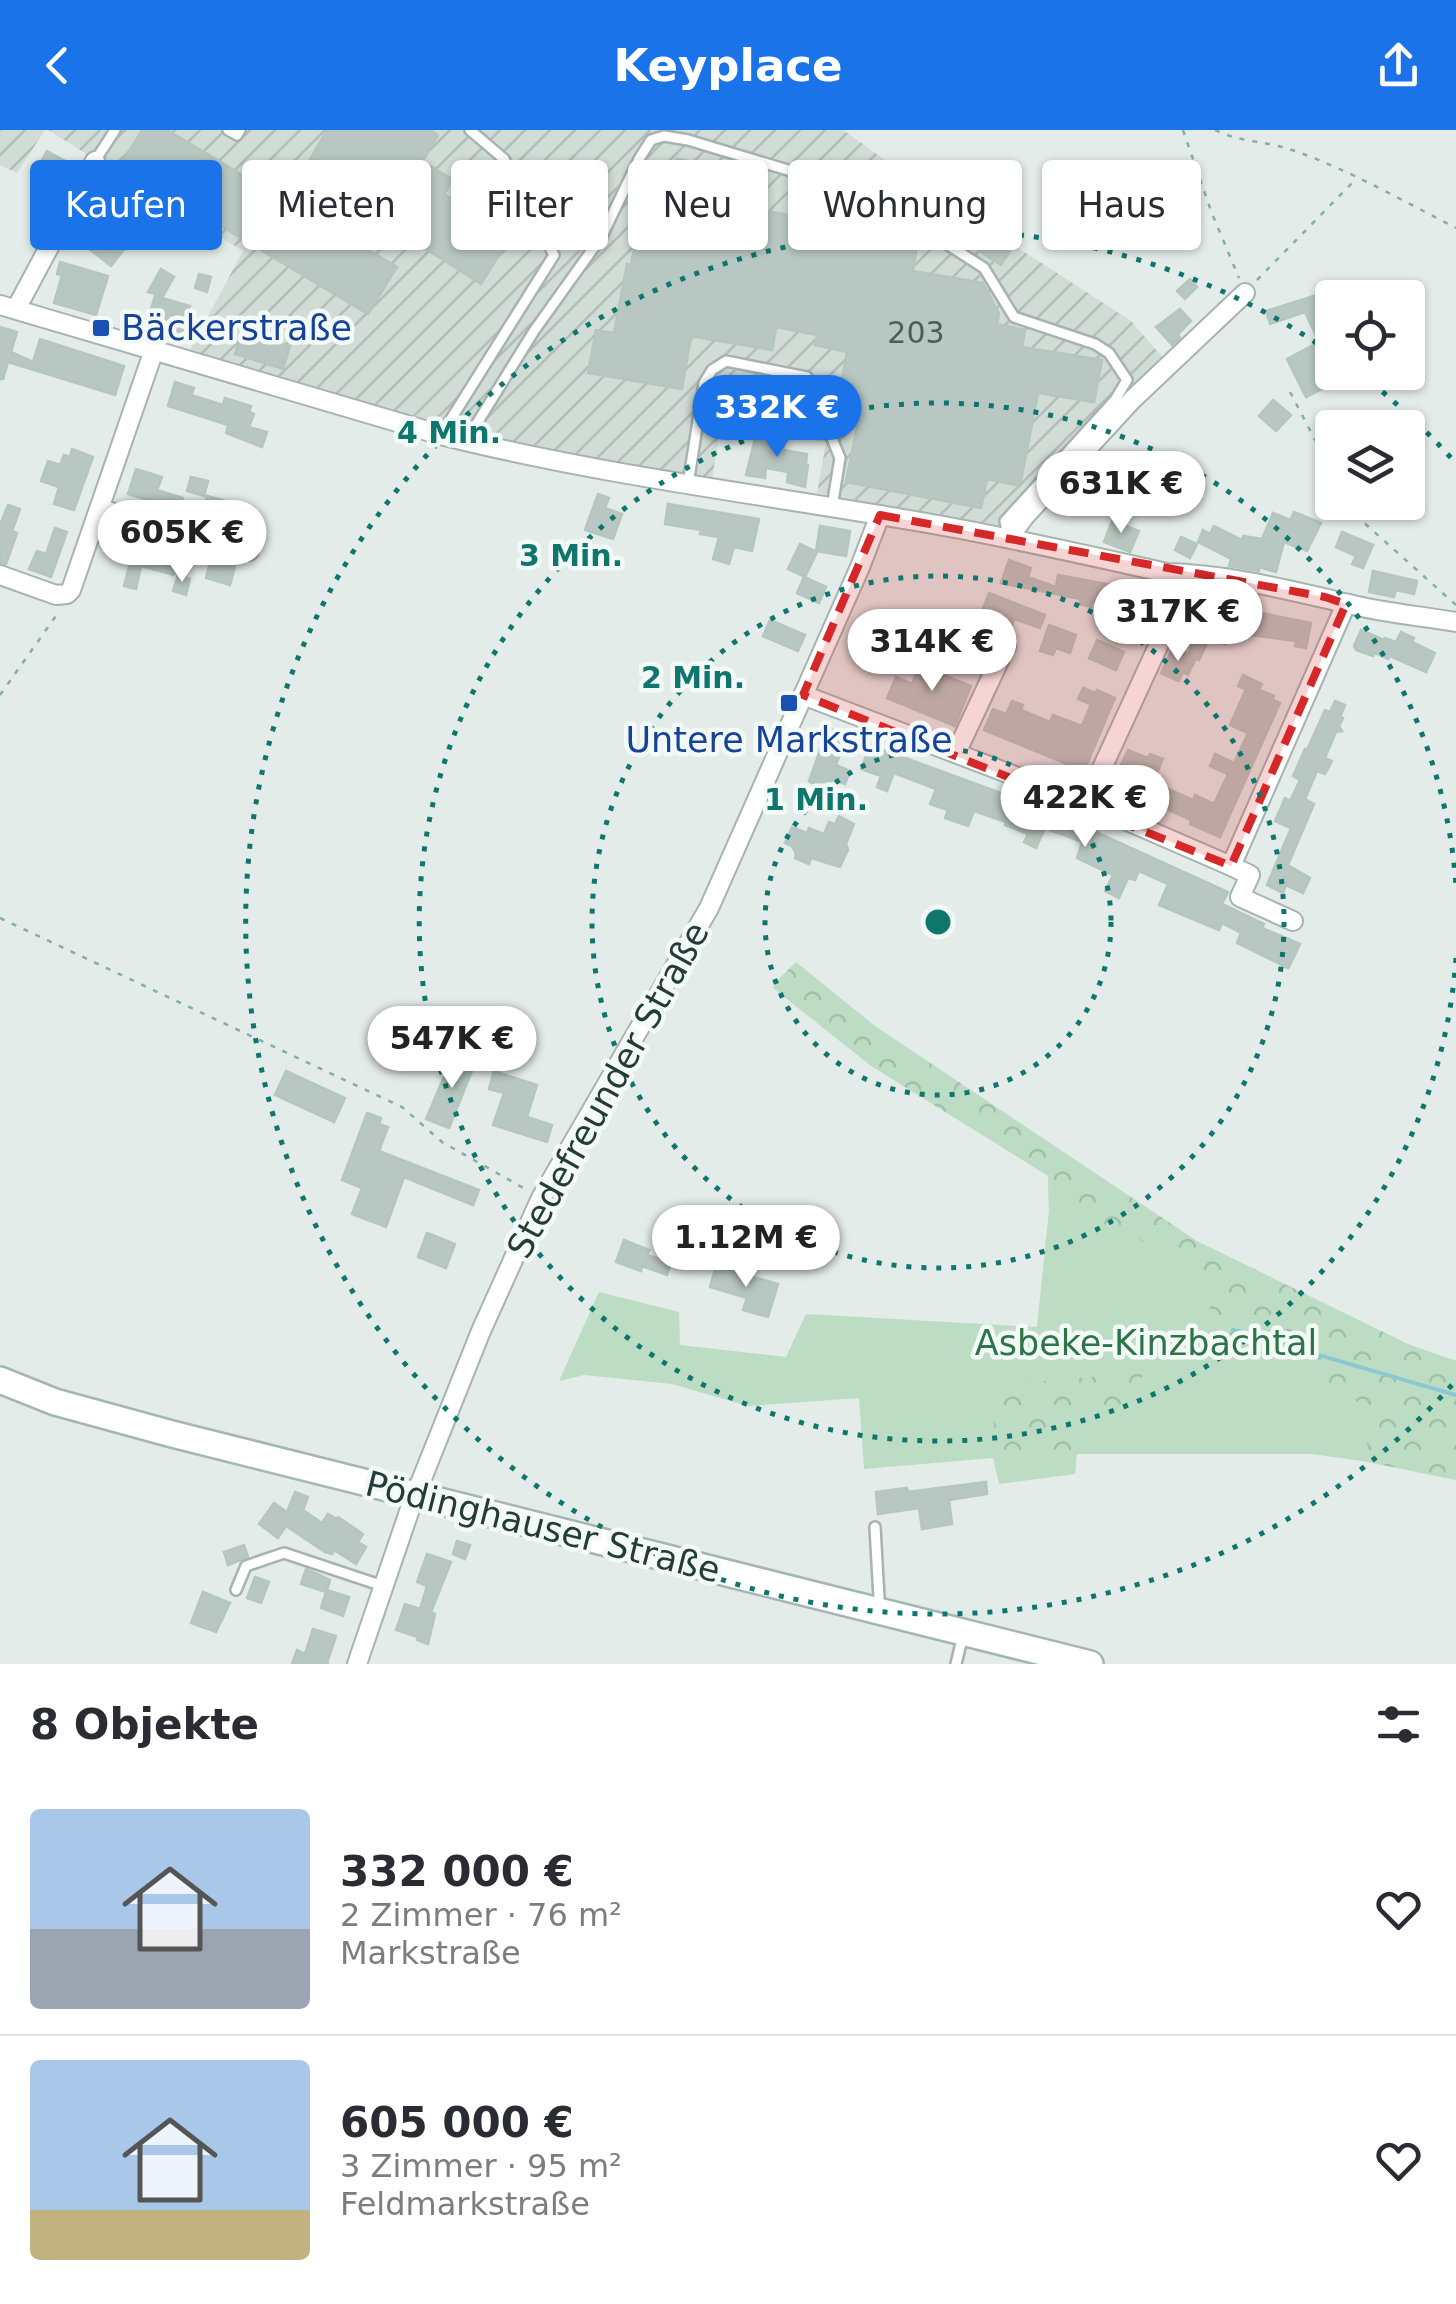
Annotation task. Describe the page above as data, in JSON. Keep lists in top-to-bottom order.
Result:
{
  "streets": {
    "street": ["Stedefreunder Straße", "Pödinghauser Straße"]
  },
  "crossings": [
    ["Stedefreunder Straße", "Pödinghauser Straße"]
  ],
  "parks": ["Asbeke-Kinzbachtal"],
  "places": {
    "transit": ["Bäckerstraße", "Untere Markstraße"]
  },
  "house_numbers": ["203"],
  "page": {
    "header": "Keyplace",
    "chip": [
      "Kaufen",
      "Mieten",
      "Filter",
      "Neu",
      "Wohnung",
      "Haus"
    ],
    "price": [
      "332K €",
      "631K €",
      "605K €",
      "317K €",
      "314K €",
      "422K €",
      "547K €",
      "1.12M €"
    ],
    "heading": "8 Objekte",
    "list": [
      {
        "name": "332 000 €",
        "note": "2 Zimmer · 76 m² · Markstraße"
      },
      {
        "name": "605 000 €",
        "note": "3 Zimmer · 95 m² · Feldmarkstraße"
      }
    ]
  },
  "rings": [
    "4 Min.",
    "3 Min.",
    "2 Min.",
    "1 Min."
  ]
}
